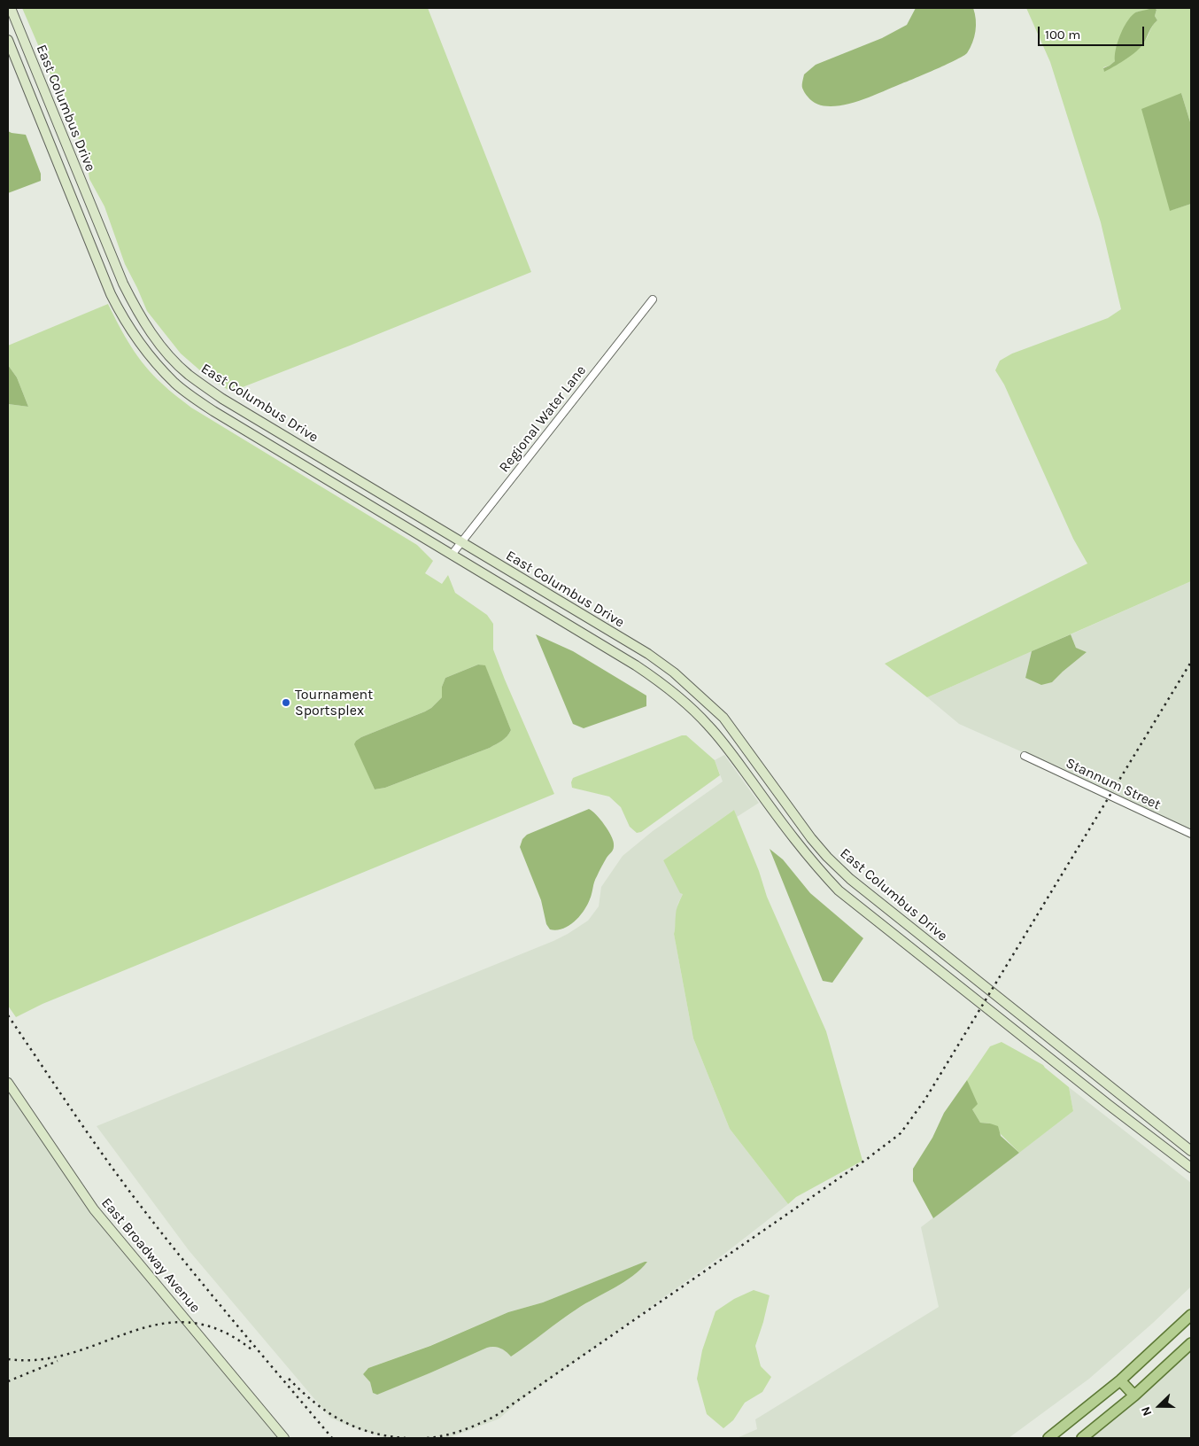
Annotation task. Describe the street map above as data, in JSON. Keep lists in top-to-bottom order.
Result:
{
  "streets": {
    "street": [
      "East Columbus Drive",
      "Regional Water Lane",
      "Stannum Street",
      "East Broadway Avenue"
    ]
  },
  "crossings": [
    ["East Columbus Drive", "Regional Water Lane"]
  ],
  "places": ["Tournament Sportsplex"],
  "scale_bar": "100 m",
  "north": "left"
}
